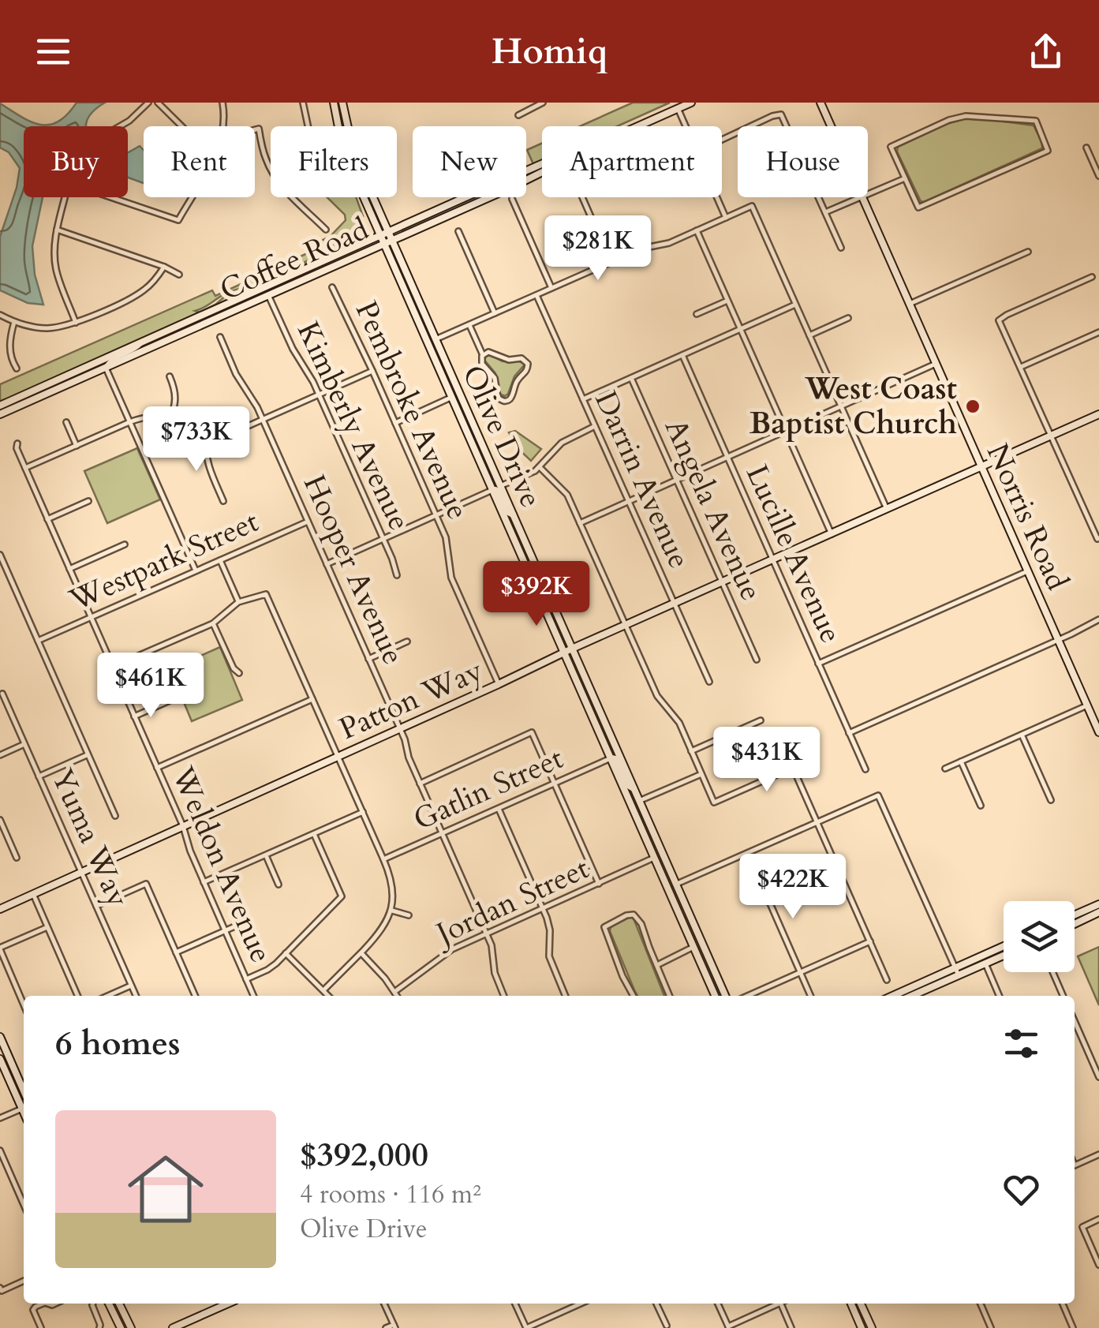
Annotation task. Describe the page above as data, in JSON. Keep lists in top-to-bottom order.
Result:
{
  "streets": {
    "main road": [
      "Coffee Road",
      "Olive Drive",
      "Norris Road",
      "Patton Way"
    ],
    "street": [
      "Pembroke Avenue",
      "Kimberly Avenue",
      "Darrin Avenue",
      "Angela Avenue",
      "Lucille Avenue",
      "Westpark Street",
      "Hooper Avenue",
      "Gatlin Street",
      "Yuma Way",
      "Weldon Avenue",
      "Jordan Street"
    ]
  },
  "crossings": [
    ["Coffee Road", "Kimberly Avenue"],
    ["Coffee Road", "Olive Drive"],
    ["Pembroke Avenue", "Patton Way"],
    ["Olive Drive", "Patton Way"],
    ["Olive Drive", "Gatlin Street"],
    ["Olive Drive", "Jordan Street"],
    ["Darrin Avenue", "Patton Way"],
    ["Angela Avenue", "Patton Way"],
    ["Norris Road", "Patton Way"],
    ["Lucille Avenue", "Patton Way"],
    ["Westpark Street", "Hooper Avenue"],
    ["Westpark Street", "Weldon Avenue"],
    ["Hooper Avenue", "Patton Way"],
    ["Hooper Avenue", "Gatlin Street"],
    ["Hooper Avenue", "Jordan Street"],
    ["Patton Way", "Yuma Way"],
    ["Patton Way", "Weldon Avenue"]
  ],
  "places": ["West Coast Baptist Church"],
  "page": {
    "header": "Homiq",
    "chip": [
      "Buy",
      "Rent",
      "Filters",
      "New",
      "Apartment",
      "House"
    ],
    "price": [
      "$281K",
      "$733K",
      "$392K",
      "$461K",
      "$431K",
      "$422K"
    ],
    "heading": "6 homes",
    "list": [
      {
        "name": "$392,000",
        "note": "4 rooms · 116 m² · Olive Drive"
      }
    ]
  }
}
